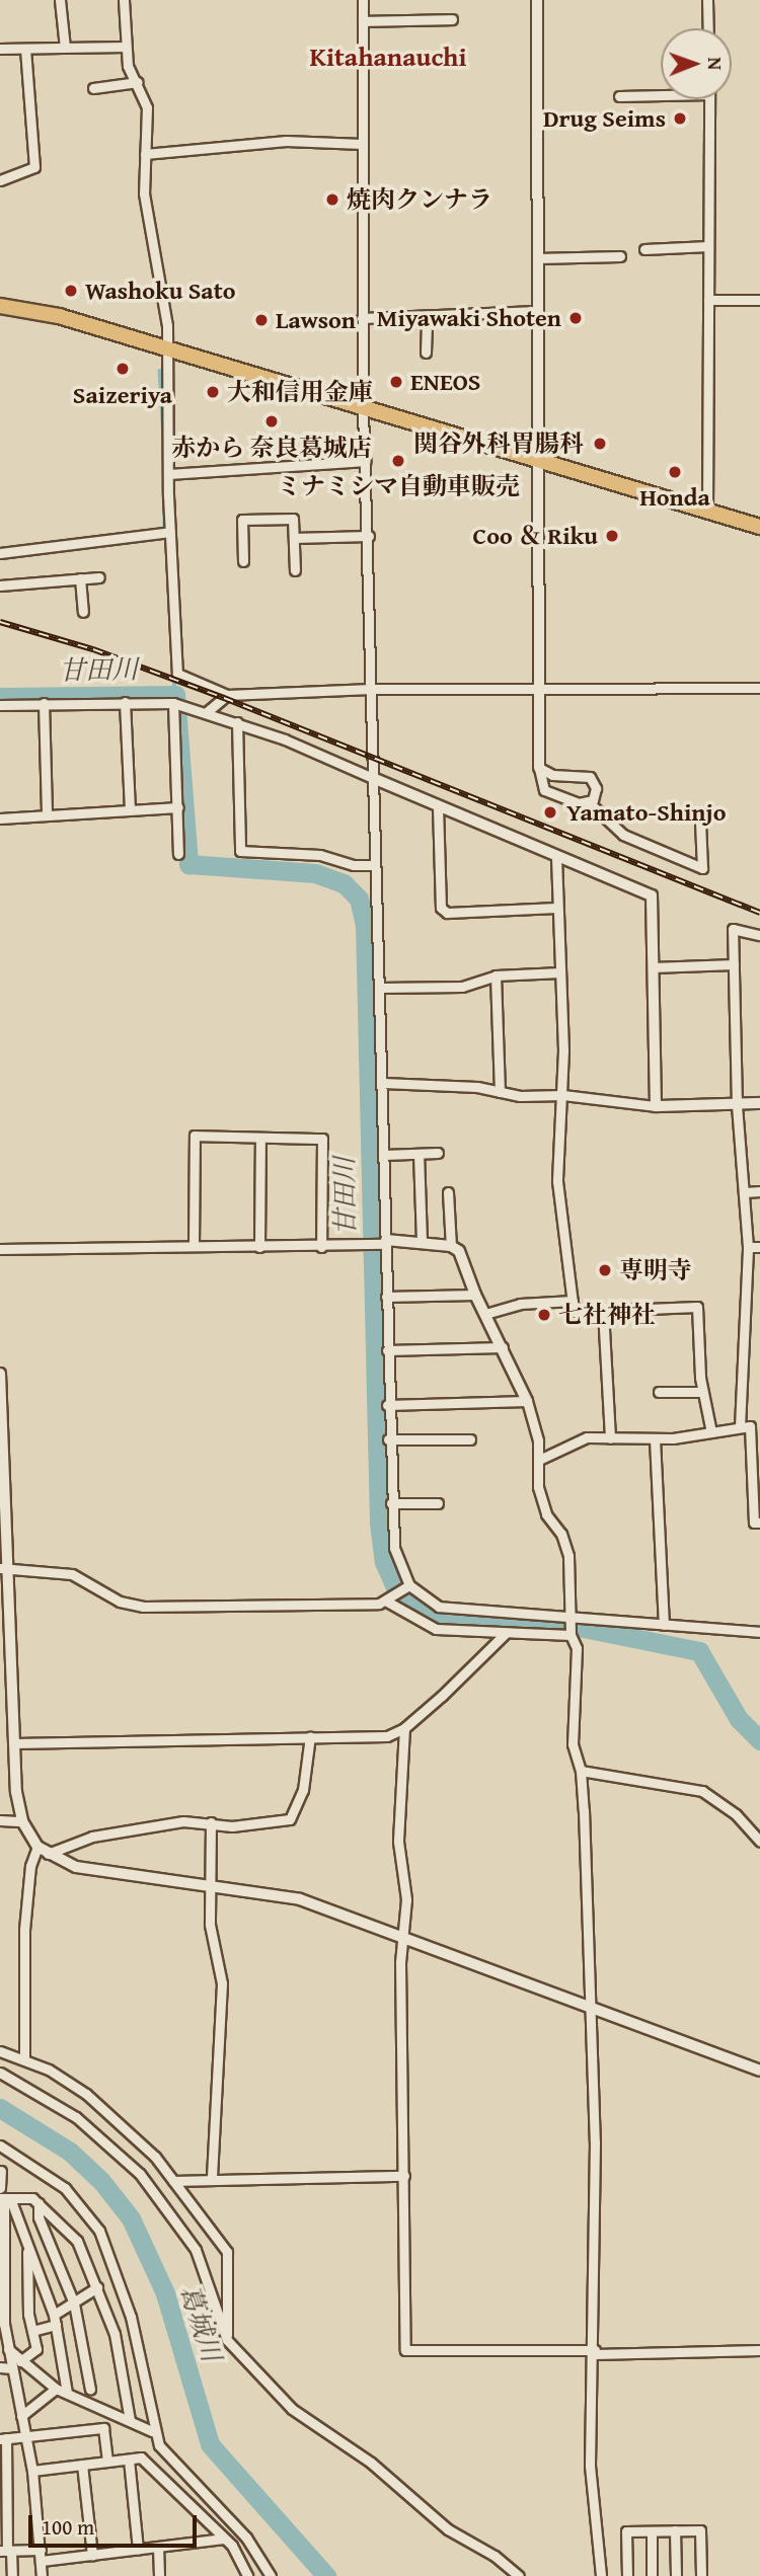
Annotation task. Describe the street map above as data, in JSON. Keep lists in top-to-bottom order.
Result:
{
  "districts": ["Kitahanauchi"],
  "water": ["甘田川", "葛城川"],
  "places": [
    "Drug Seims",
    "焼肉クンナラ",
    "Washoku Sato",
    "Miyawaki Shoten",
    "Lawson",
    "Saizeriya",
    "ENEOS",
    "大和信用金庫",
    "赤から 奈良葛城店",
    "関谷外科胃腸科",
    "ミナミシマ自動車販売",
    "Honda",
    "Coo ＆ Riku",
    "Yamato-Shinjo",
    "専明寺",
    "七社神社"
  ],
  "scale_bar": "100 m",
  "north": "right"
}
